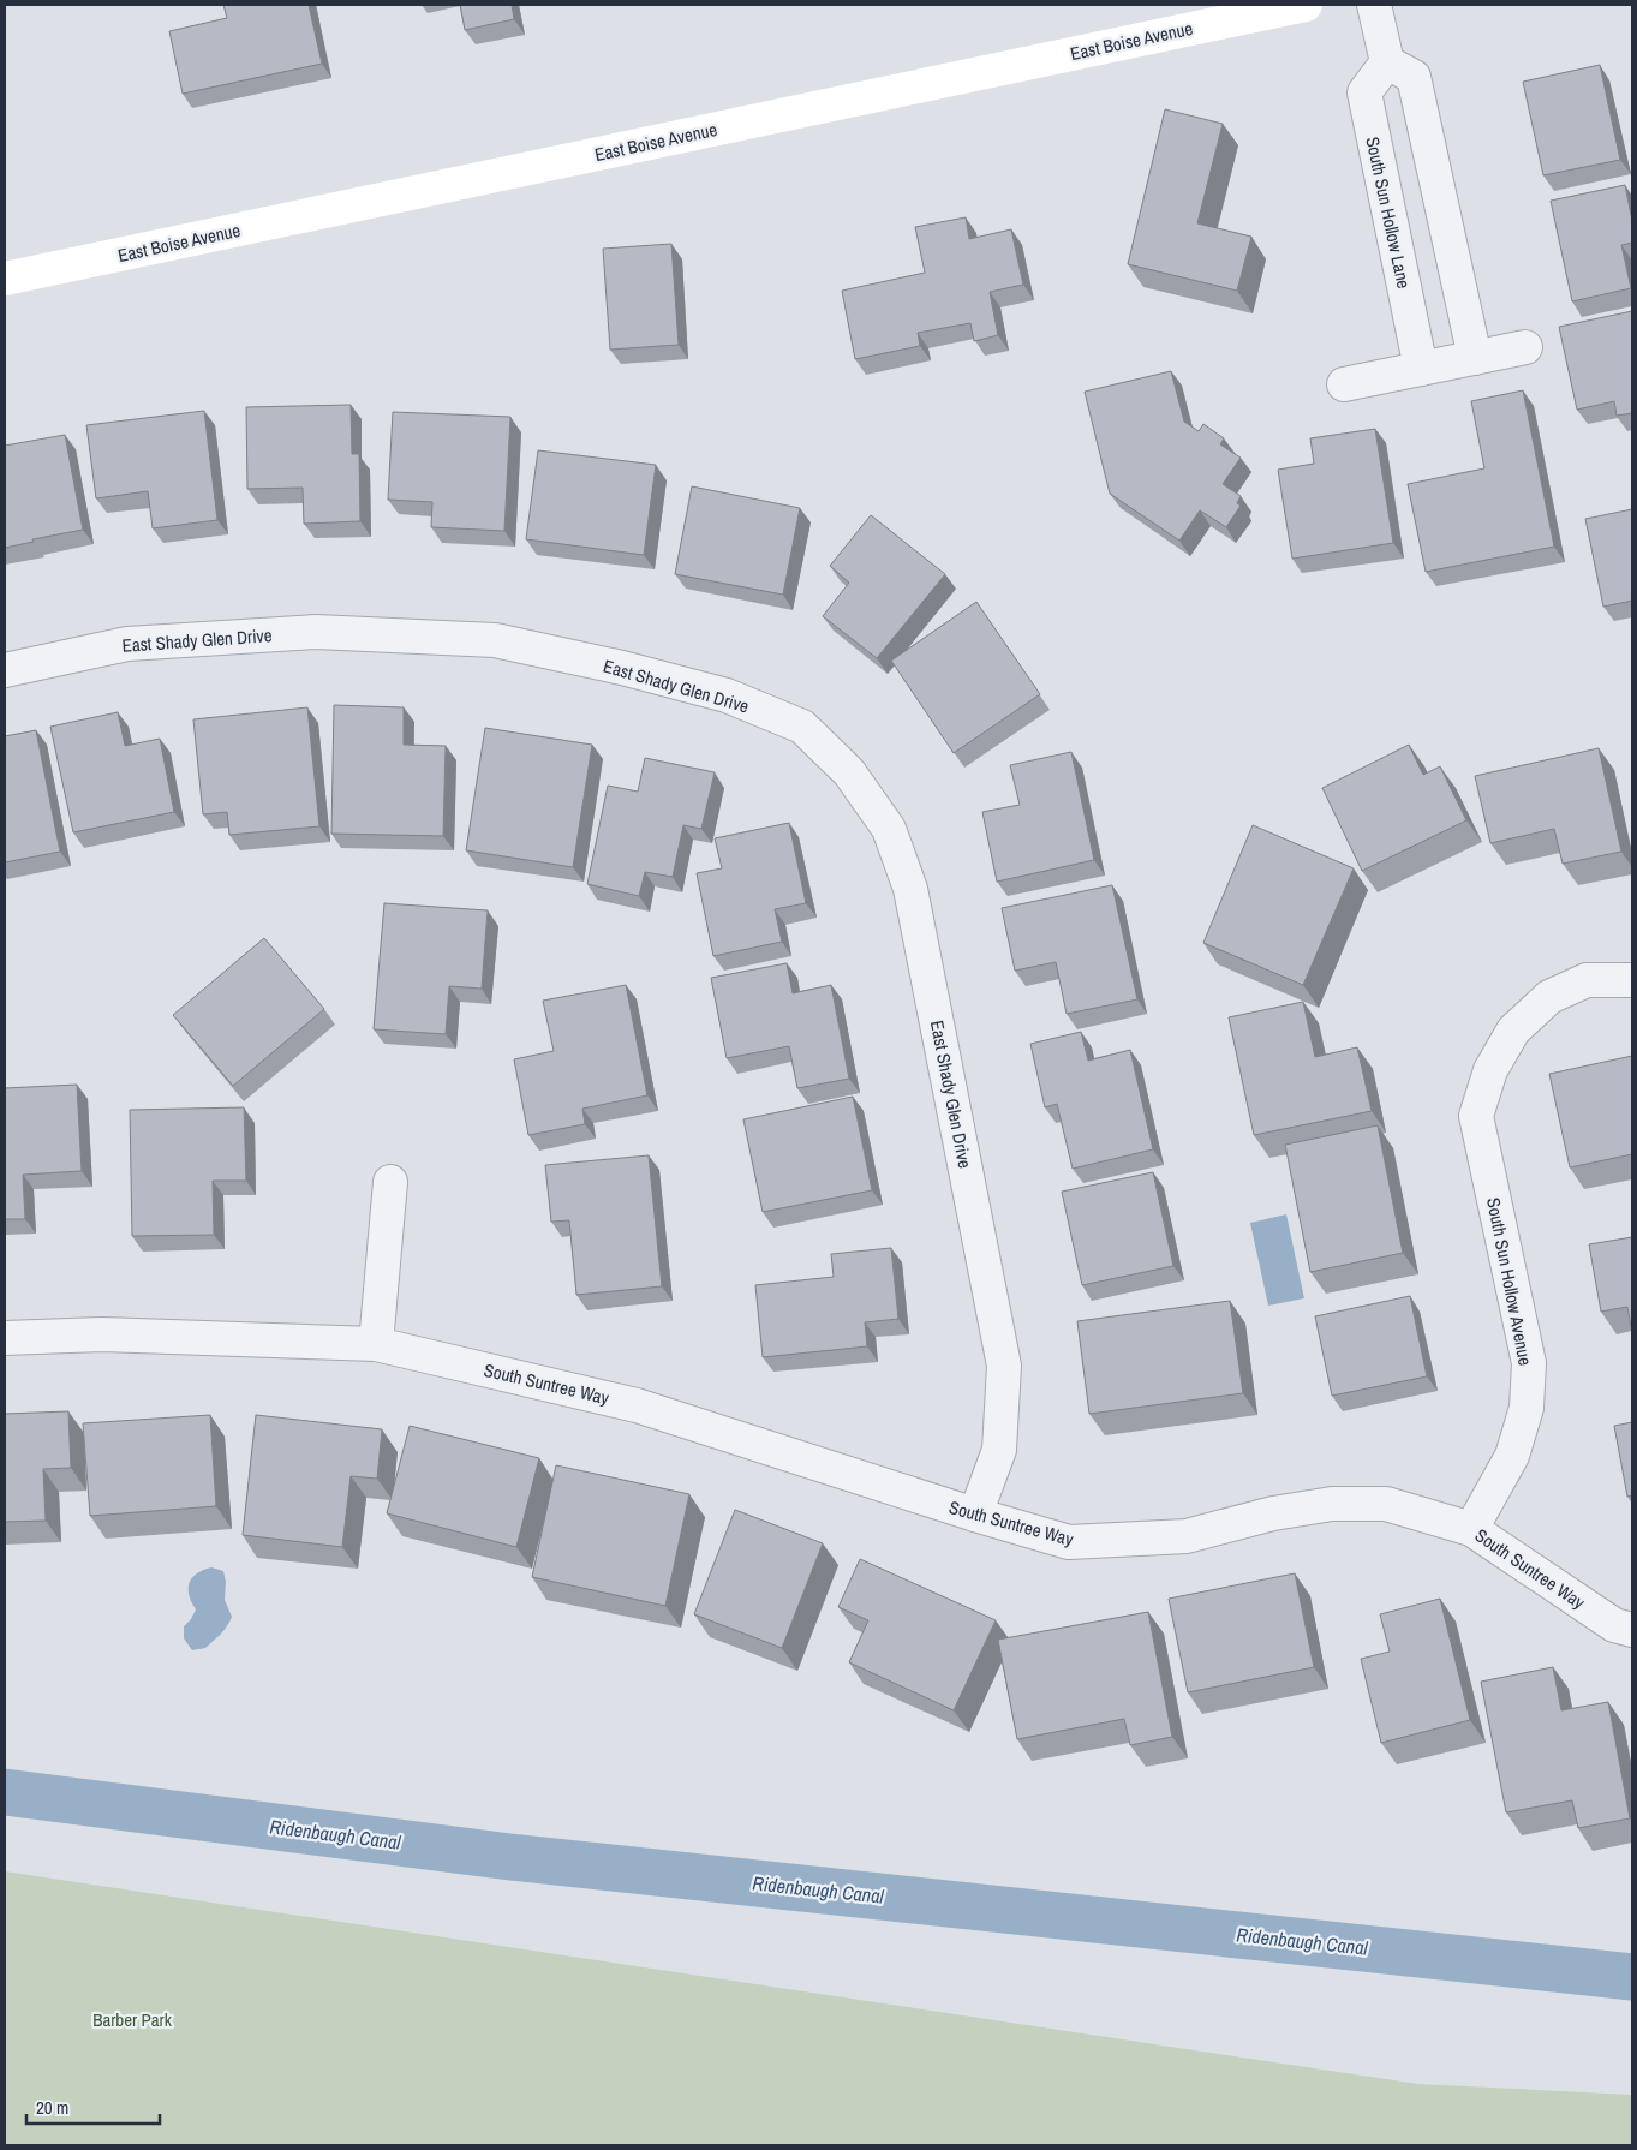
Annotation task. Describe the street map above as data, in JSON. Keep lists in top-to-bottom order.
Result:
{
  "streets": {
    "street": [
      "East Boise Avenue",
      "South Sun Hollow Lane",
      "East Shady Glen Drive",
      "South Sun Hollow Avenue",
      "South Suntree Way"
    ]
  },
  "crossings": [
    ["East Shady Glen Drive", "South Suntree Way"],
    ["South Sun Hollow Avenue", "South Suntree Way"]
  ],
  "water": ["Ridenbaugh Canal"],
  "parks": ["Barber Park"],
  "scale_bar": "20 m"
}
